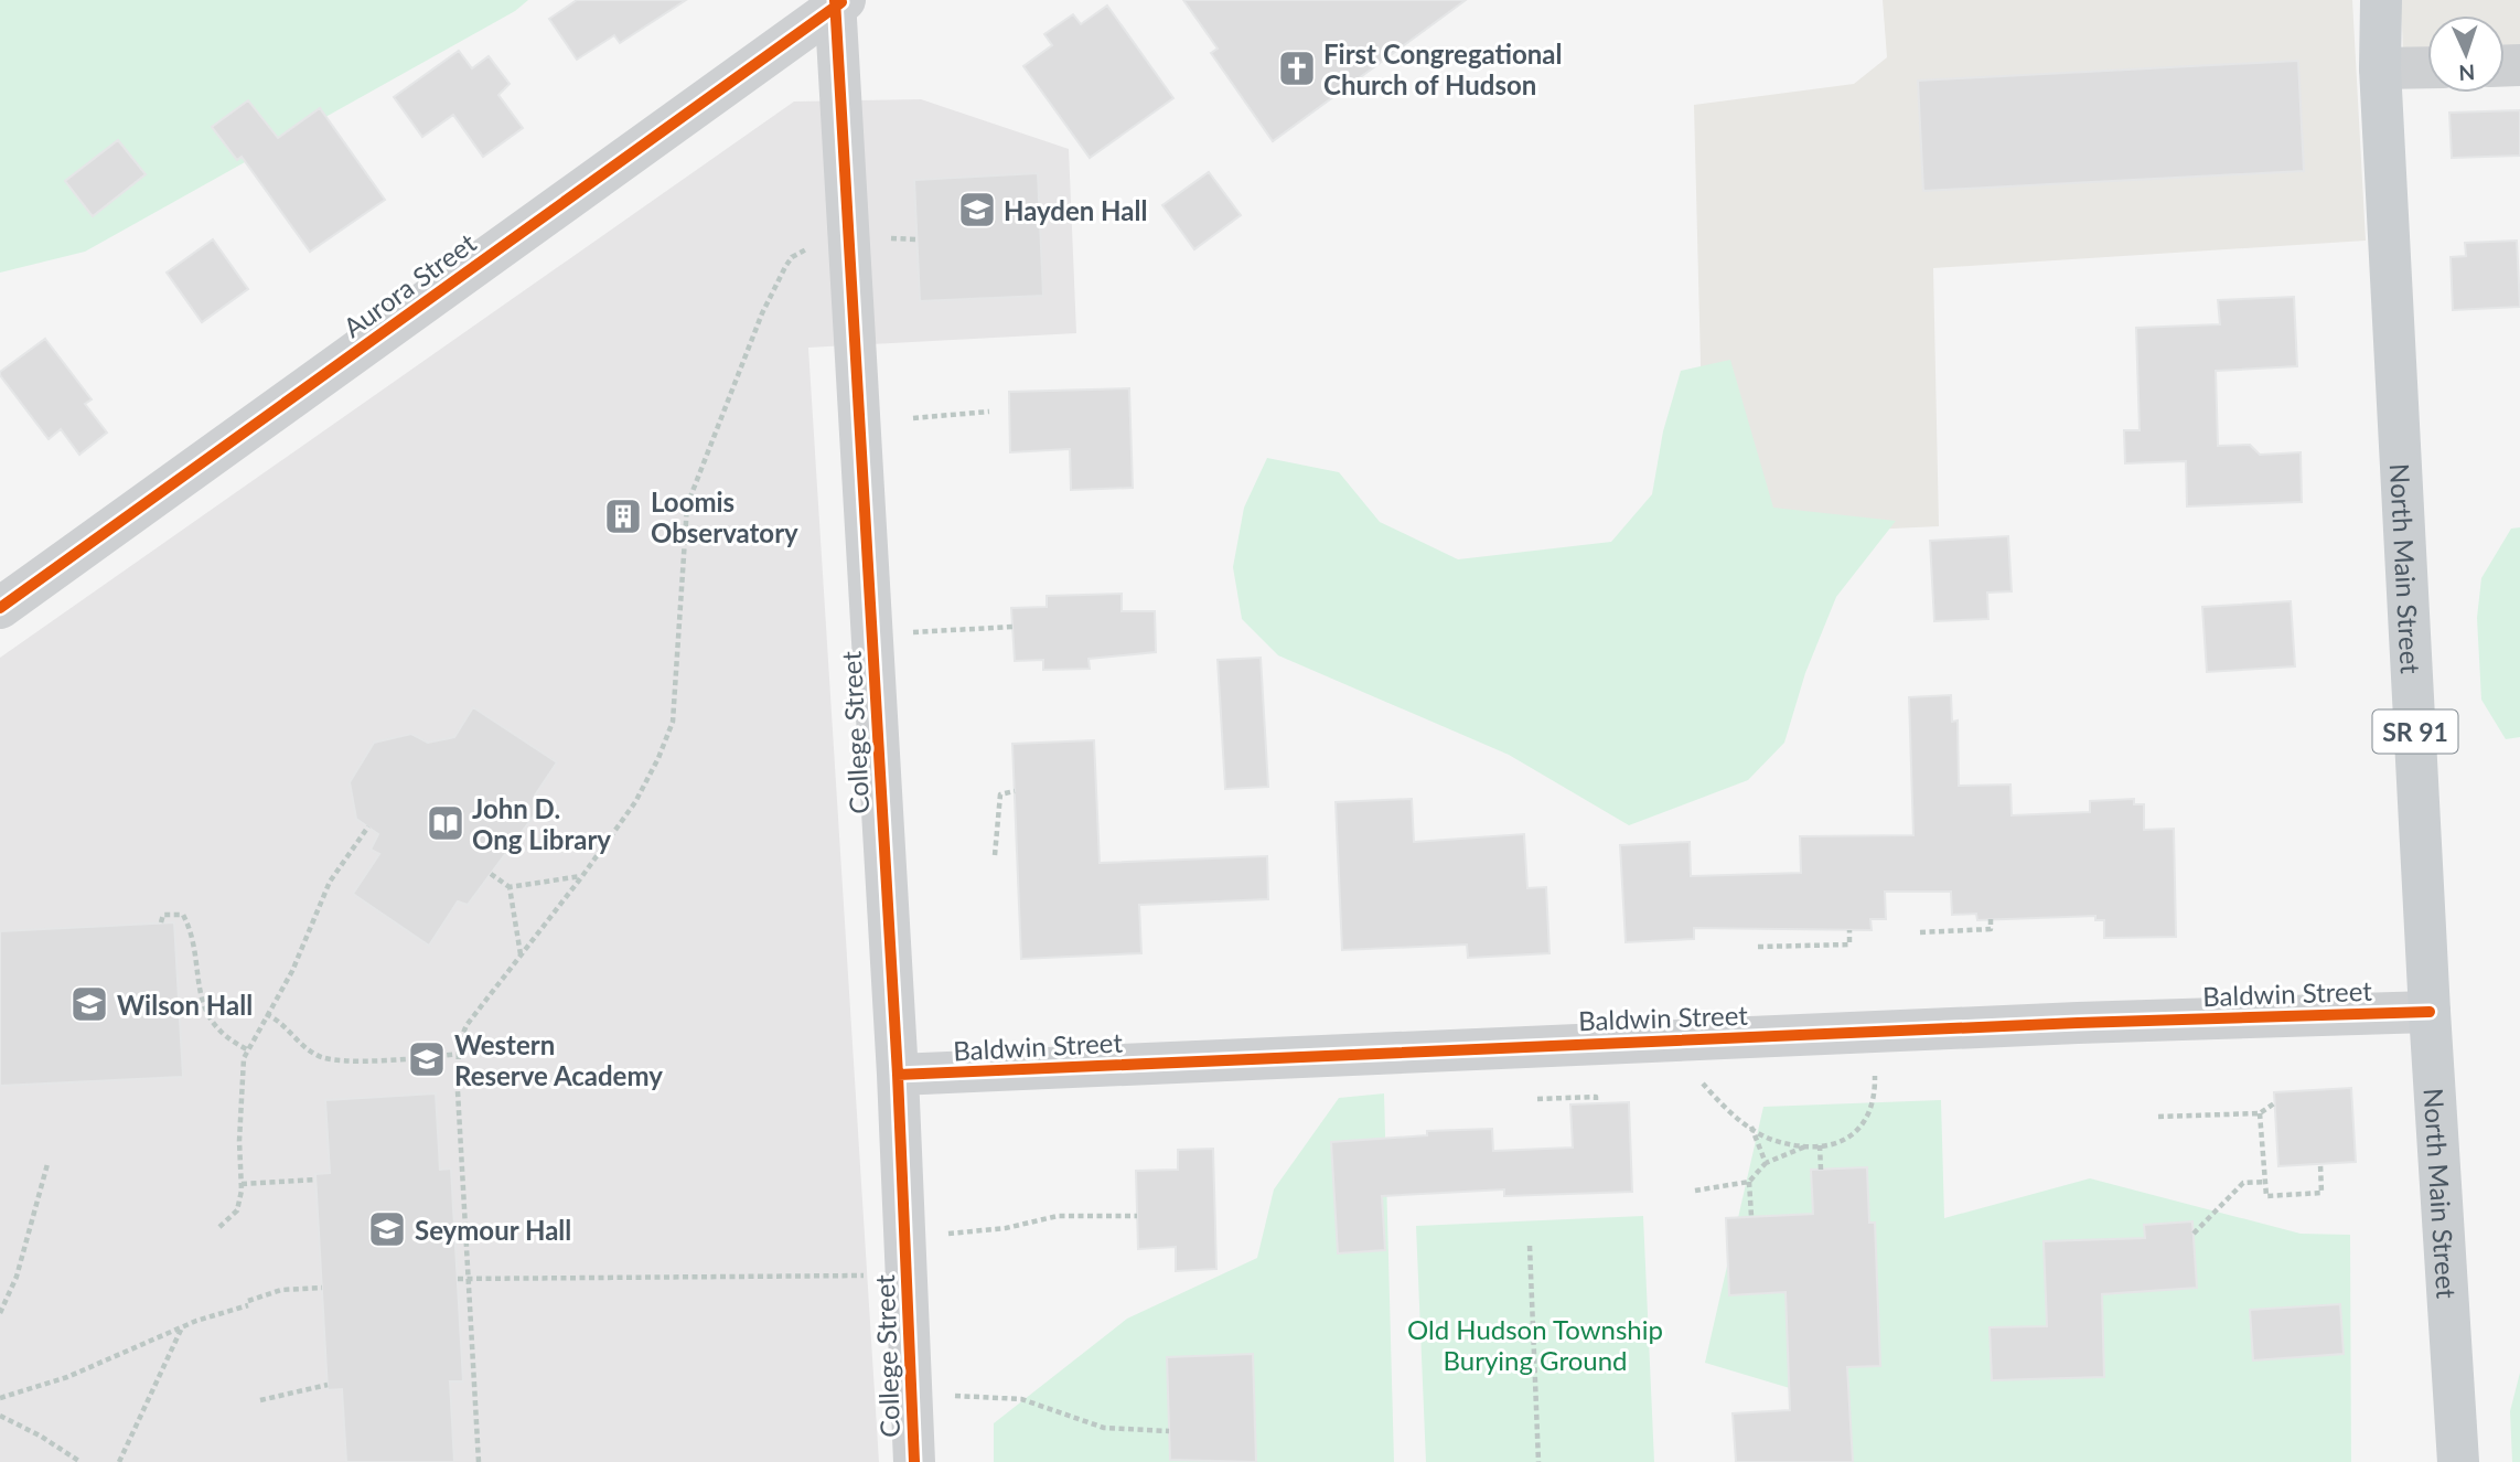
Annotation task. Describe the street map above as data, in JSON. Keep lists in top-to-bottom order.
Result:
{
  "streets": {
    "main road": ["North Main Street", "SR 91"],
    "street": ["Aurora Street", "College Street", "Baldwin Street"]
  },
  "crossings": [
    ["Aurora Street", "College Street"],
    ["North Main Street", "Baldwin Street"],
    ["College Street", "Baldwin Street"]
  ],
  "parks": ["Old Hudson Township Burying Ground"],
  "places": {
    "church": ["First Congregational Church of Hudson"],
    "school or university": [
      "Hayden Hall",
      "Wilson Hall",
      "Western Reserve Academy",
      "Seymour Hall"
    ],
    "building": ["Loomis Observatory"],
    "library": ["John D. Ong Library"]
  },
  "north": "bottom"
}
